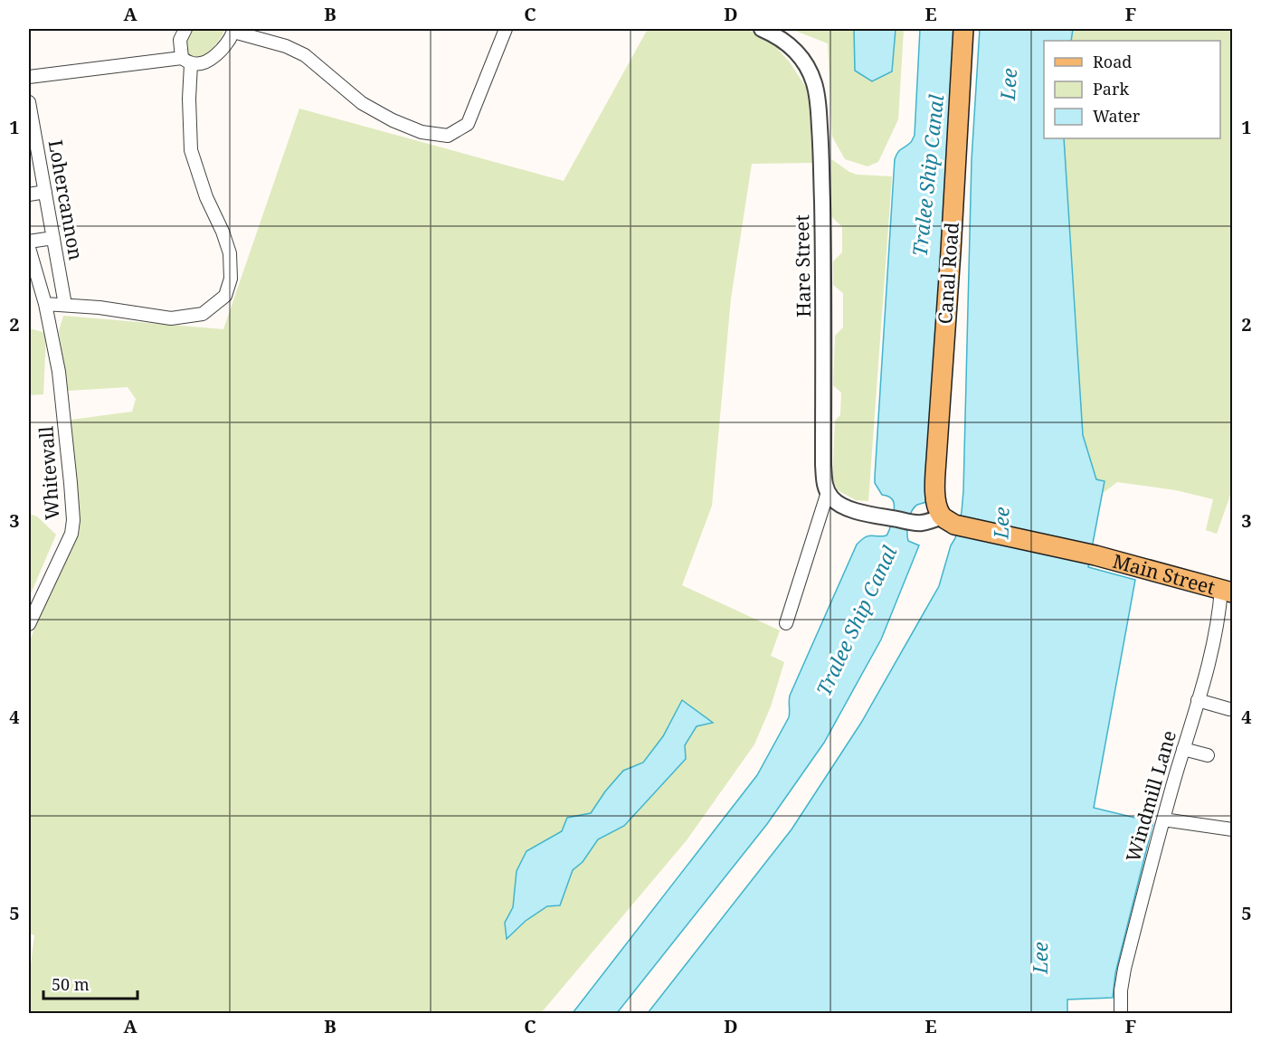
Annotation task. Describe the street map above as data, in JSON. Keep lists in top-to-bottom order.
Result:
{
  "streets": {
    "main road": ["Canal Road", "Main Street"],
    "street": [
      "Lohercannon",
      "Hare Street",
      "Whitewall",
      "Windmill Lane"
    ]
  },
  "crossings": [
    ["Canal Road", "Main Street"],
    ["Main Street", "Windmill Lane"]
  ],
  "water": ["Lee", "Tralee Ship Canal"],
  "legend": ["Road", "Park", "Water"],
  "scale_bar": "50 m",
  "grid": {
    "columns": [
      "A",
      "B",
      "C",
      "D",
      "E",
      "F"
    ],
    "rows": [
      "1",
      "2",
      "3",
      "4",
      "5"
    ]
  }
}
